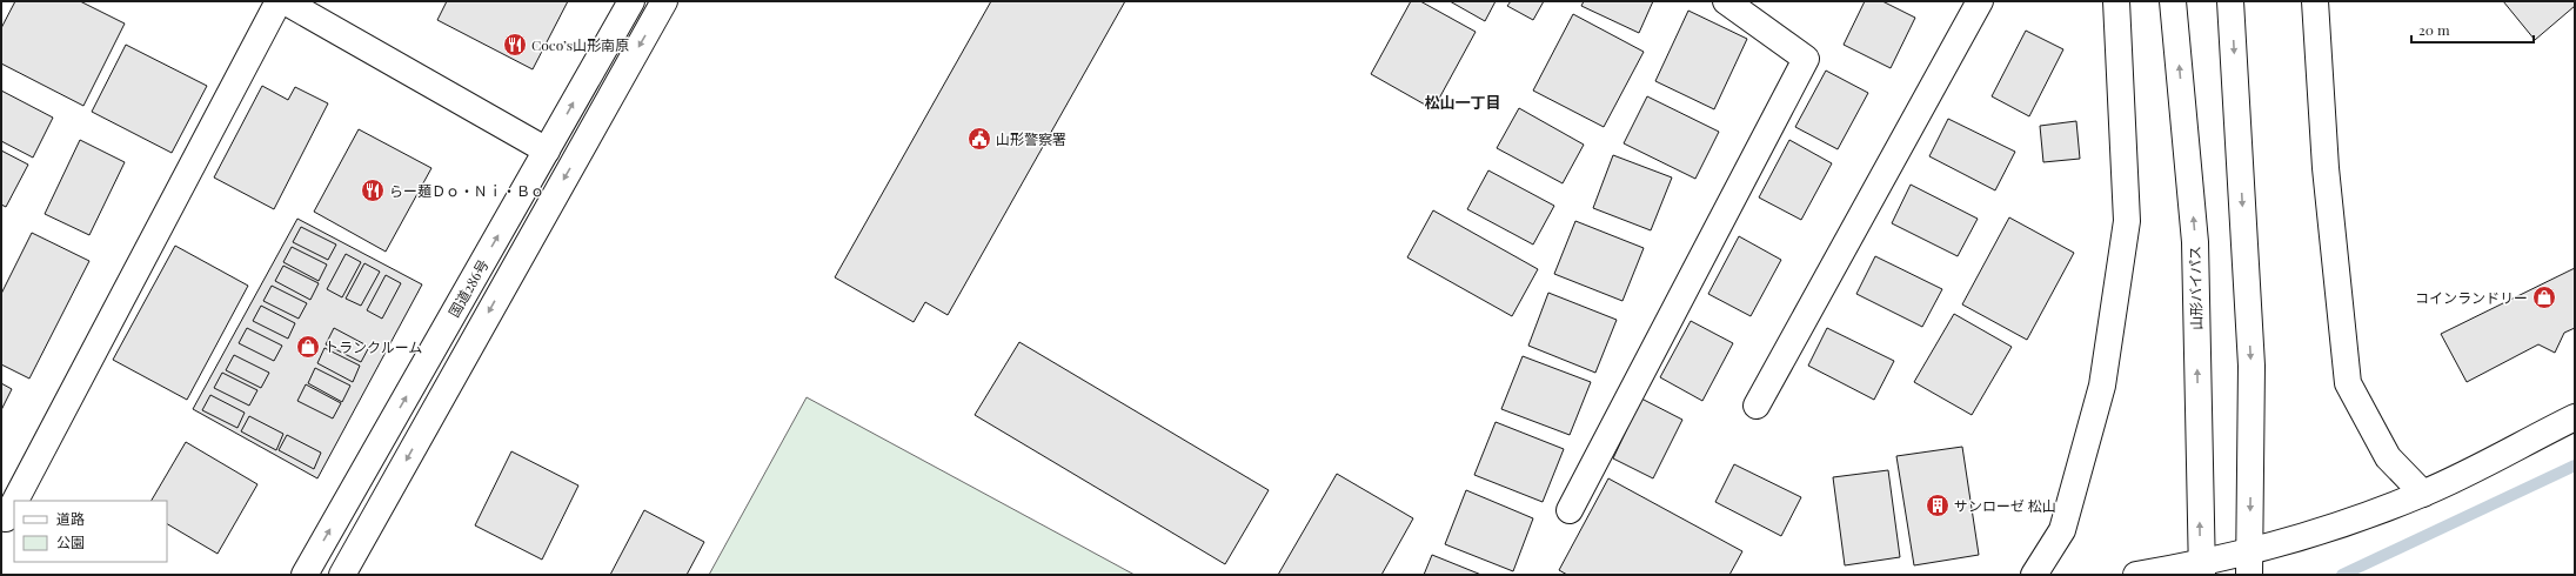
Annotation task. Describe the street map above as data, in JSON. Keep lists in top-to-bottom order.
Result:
{
  "streets": {
    "main road": ["国道286号", "山形バイパス"]
  },
  "districts": ["松山一丁目"],
  "places": {
    "restaurant": ["Coco’s山形南原", "らー麺Ｄｏ・Ｎｉ・Ｂｏ"],
    "public building": ["山形警察署"],
    "shop": ["コインランドリー", "トランクルーム"],
    "building": ["サンローゼ 松山"]
  },
  "legend": ["道路", "公園"],
  "scale_bar": "20 m"
}
